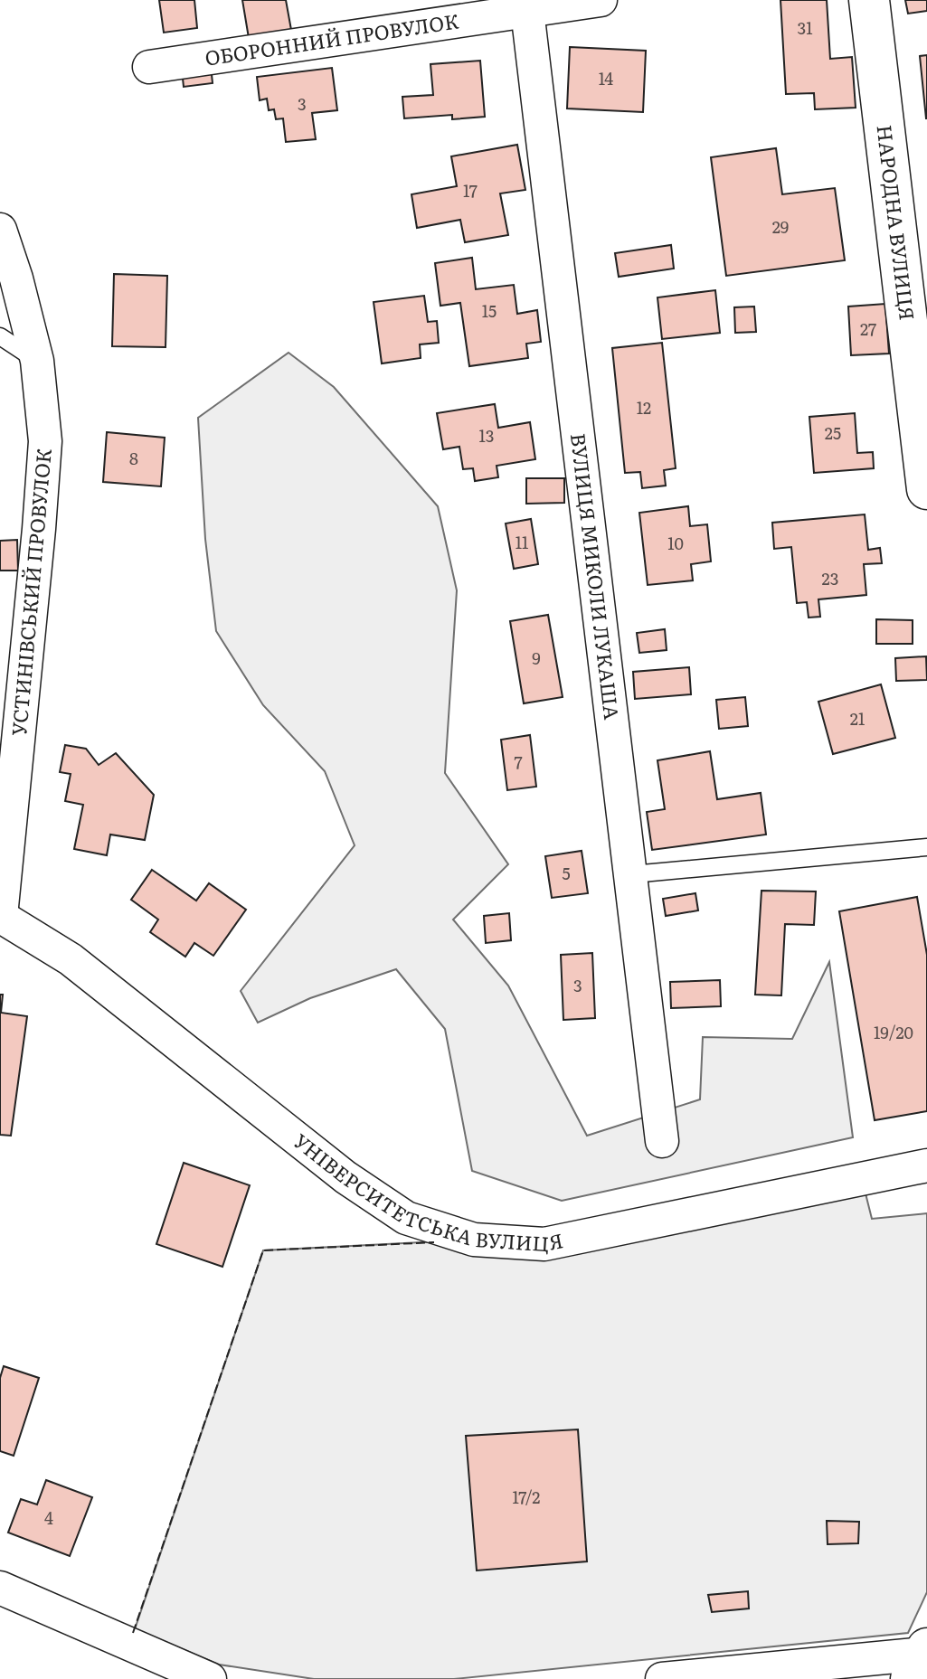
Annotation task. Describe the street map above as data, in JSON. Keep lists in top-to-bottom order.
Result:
{
  "streets": {
    "street": [
      "ОБОРОННИЙ ПРОВУЛОК",
      "НАРОДНА ВУЛИЦЯ",
      "ВУЛИЦЯ МИКОЛИ ЛУКАША",
      "УСТИНІВСЬКИЙ ПРОВУЛОК",
      "УНІВЕРСИТЕТСЬКА ВУЛИЦЯ"
    ]
  },
  "crossings": [
    ["ОБОРОННИЙ ПРОВУЛОК", "ВУЛИЦЯ МИКОЛИ ЛУКАША"],
    ["УСТИНІВСЬКИЙ ПРОВУЛОК", "УНІВЕРСИТЕТСЬКА ВУЛИЦЯ"]
  ],
  "house_numbers": [
    "31",
    "14",
    "3",
    "17",
    "29",
    "15",
    "27",
    "12",
    "25",
    "13",
    "8",
    "11",
    "10",
    "23",
    "9",
    "21",
    "7",
    "5",
    "3",
    "19/20",
    "17/2",
    "4"
  ]
}
